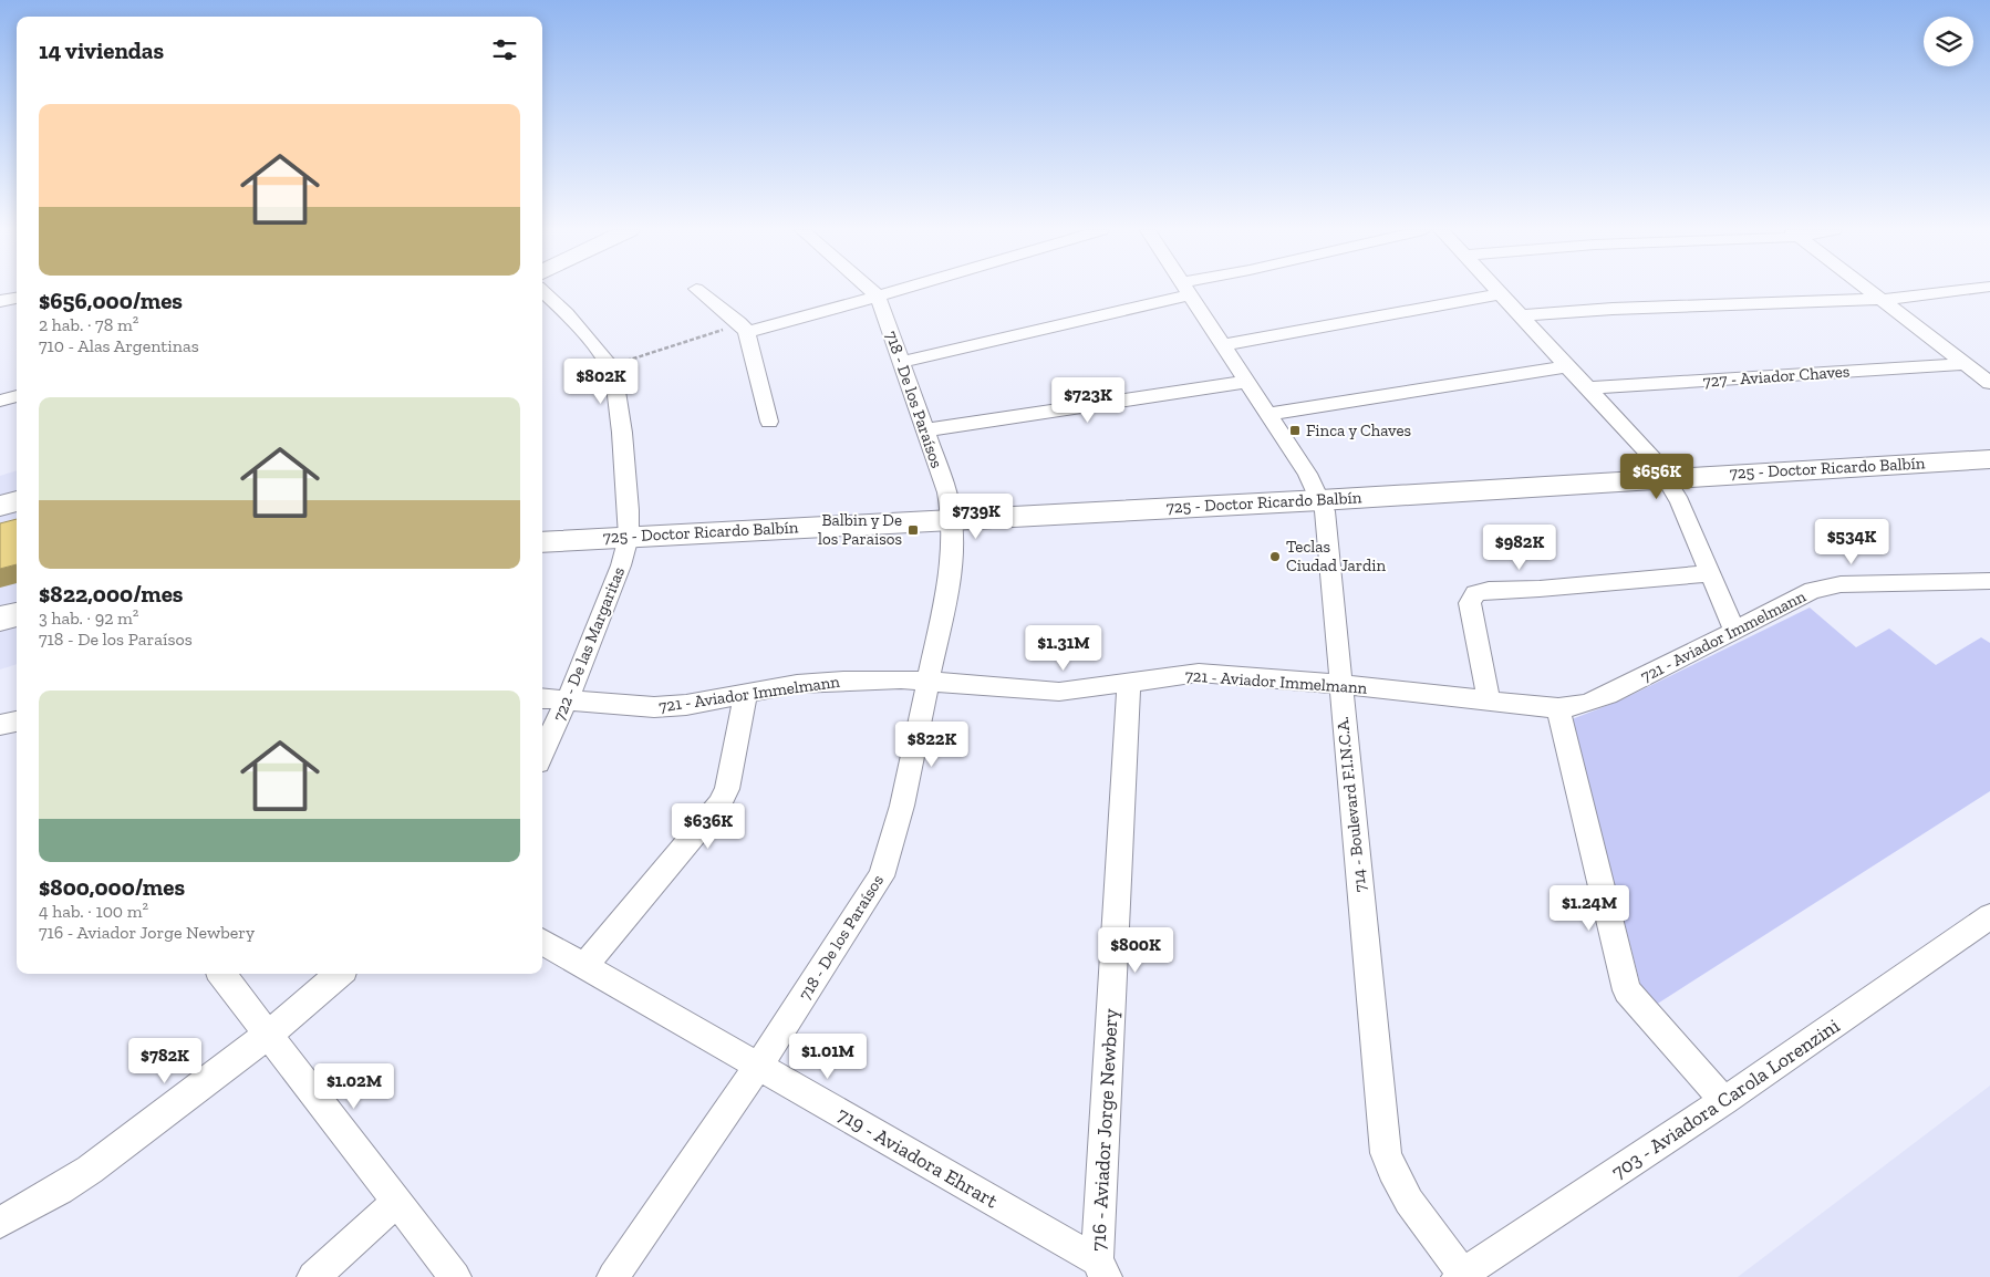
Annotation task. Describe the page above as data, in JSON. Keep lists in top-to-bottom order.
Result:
{
  "streets": {
    "street": [
      "727 - Aviador Chaves",
      "718 - De los Paraísos",
      "725 - Doctor Ricardo Balbín",
      "721 - Aviador Immelmann",
      "722 - De las Margaritas",
      "714 - Boulevard F.I.N.C.A.",
      "703 - Aviadora Carola Lorenzini",
      "716 - Aviador Jorge Newbery",
      "719 - Aviadora Ehrart"
    ]
  },
  "crossings": [
    ["718 - De los Paraísos", "725 - Doctor Ricardo Balbín"],
    ["718 - De los Paraísos", "721 - Aviador Immelmann"],
    ["718 - De los Paraísos", "719 - Aviadora Ehrart"],
    ["725 - Doctor Ricardo Balbín", "722 - De las Margaritas"],
    ["725 - Doctor Ricardo Balbín", "714 - Boulevard F.I.N.C.A."],
    ["721 - Aviador Immelmann", "722 - De las Margaritas"],
    ["721 - Aviador Immelmann", "714 - Boulevard F.I.N.C.A."],
    ["721 - Aviador Immelmann", "716 - Aviador Jorge Newbery"],
    ["714 - Boulevard F.I.N.C.A.", "703 - Aviadora Carola Lorenzini"],
    ["716 - Aviador Jorge Newbery", "719 - Aviadora Ehrart"]
  ],
  "places": {
    "transit": ["Finca y Chaves", "Balbin y De los Paraisos"],
    "other": ["Teclas Ciudad Jardin"]
  },
  "page": {
    "heading": "14 viviendas",
    "list": [
      {
        "name": "$656,000/mes",
        "note": "2 hab. · 78 m² · 710 - Alas Argentinas"
      },
      {
        "name": "$822,000/mes",
        "note": "3 hab. · 92 m² · 718 - De los Paraísos"
      },
      {
        "name": "$800,000/mes",
        "note": "4 hab. · 100 m² · 716 - Aviador Jorge Newbery"
      }
    ],
    "price": [
      "$802K",
      "$723K",
      "$656K",
      "$739K",
      "$534K",
      "$982K",
      "$1.31M",
      "$822K",
      "$636K",
      "$1.24M",
      "$800K",
      "$1.01M",
      "$782K",
      "$1.02M"
    ]
  }
}
